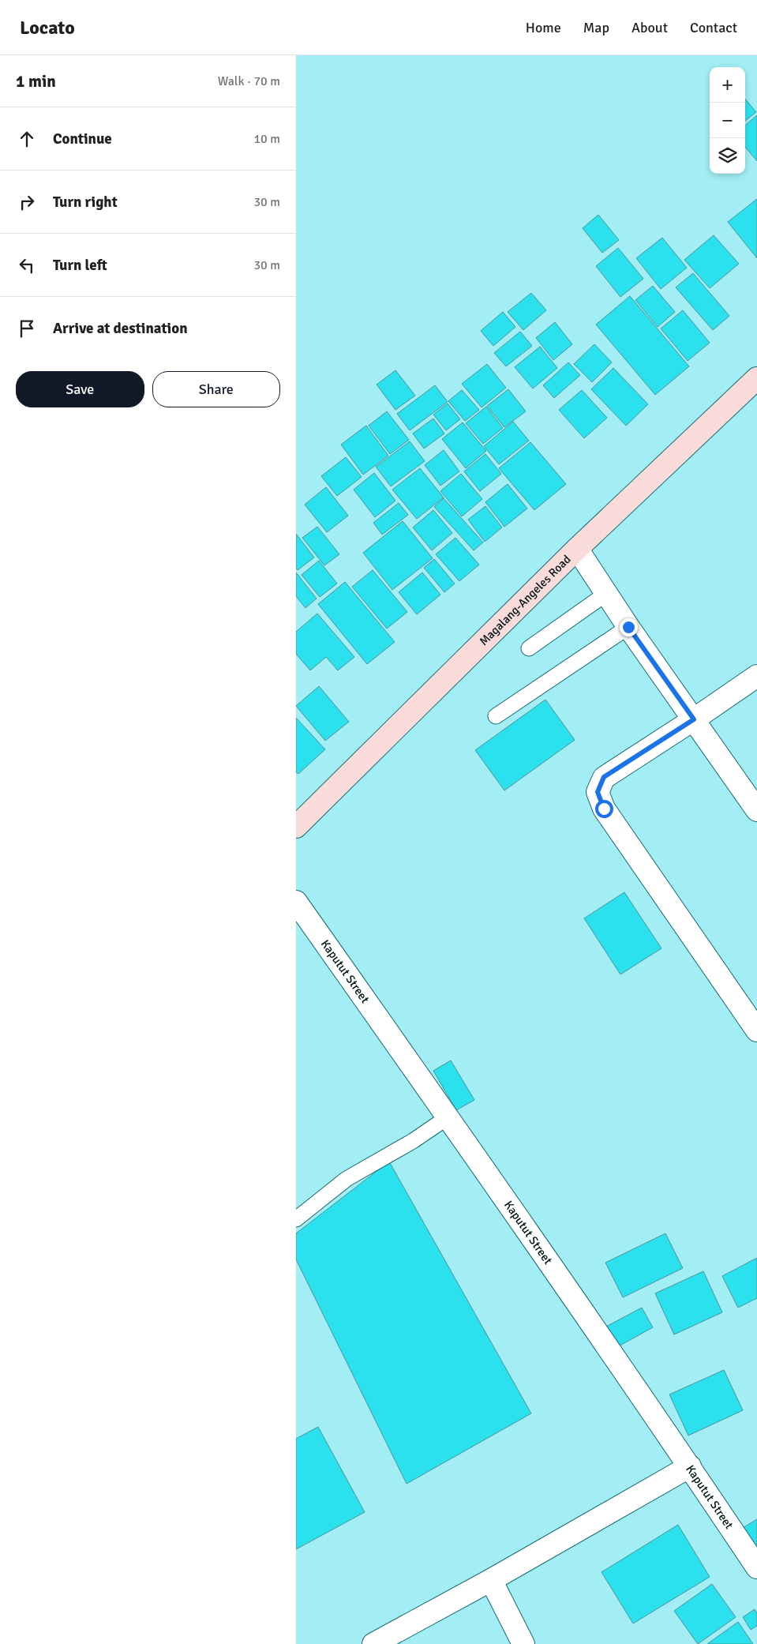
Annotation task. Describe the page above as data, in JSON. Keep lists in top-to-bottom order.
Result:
{
  "streets": {
    "main road": ["Magalang-Angeles Road"],
    "street": ["Kaputut Street"]
  },
  "page": {
    "header": "Locato",
    "nav": [
      "Home",
      "Map",
      "About",
      "Contact"
    ],
    "heading": ["1 min", "Walk · 70 m"],
    "map_buttons": ["+", "−"],
    "list": [
      ["Continue", "10 m"],
      ["Turn right", "30 m"],
      ["Turn left", "30 m"],
      "Arrive at destination"
    ],
    "buttons": ["Save", "Share"]
  }
}
